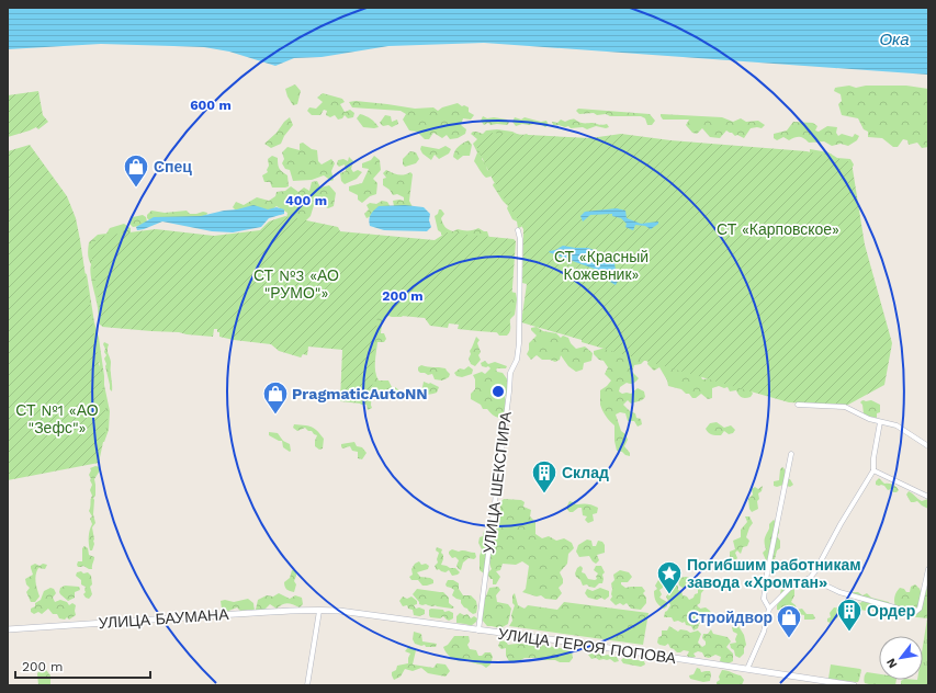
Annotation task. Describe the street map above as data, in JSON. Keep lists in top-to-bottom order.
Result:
{
  "streets": {
    "street": ["УЛИЦА ШЕКСПИРА", "УЛИЦА БАУМАНА", "УЛИЦА ГЕРОЯ ПОПОВА"]
  },
  "crossings": [
    ["УЛИЦА ШЕКСПИРА", "УЛИЦА ГЕРОЯ ПОПОВА"],
    ["УЛИЦА БАУМАНА", "УЛИЦА ГЕРОЯ ПОПОВА"]
  ],
  "water": ["Ока"],
  "parks": [
    "СТ «Карповское»",
    "СТ «Красный Кожевник»",
    "СТ №3 «АО \"РУМО\"»",
    "СТ №1 «АО \"Зефс\"»"
  ],
  "places": {
    "shop": ["Спец", "PragmaticAutoNN", "Стройдвор"],
    "building": ["Склад", "Ордер"],
    "place": ["Погибшим работникам завода «Хромтан»"]
  },
  "scale_bar": "200 m",
  "north": "bottom left",
  "rings": ["600 m", "400 m", "200 m"]
}
